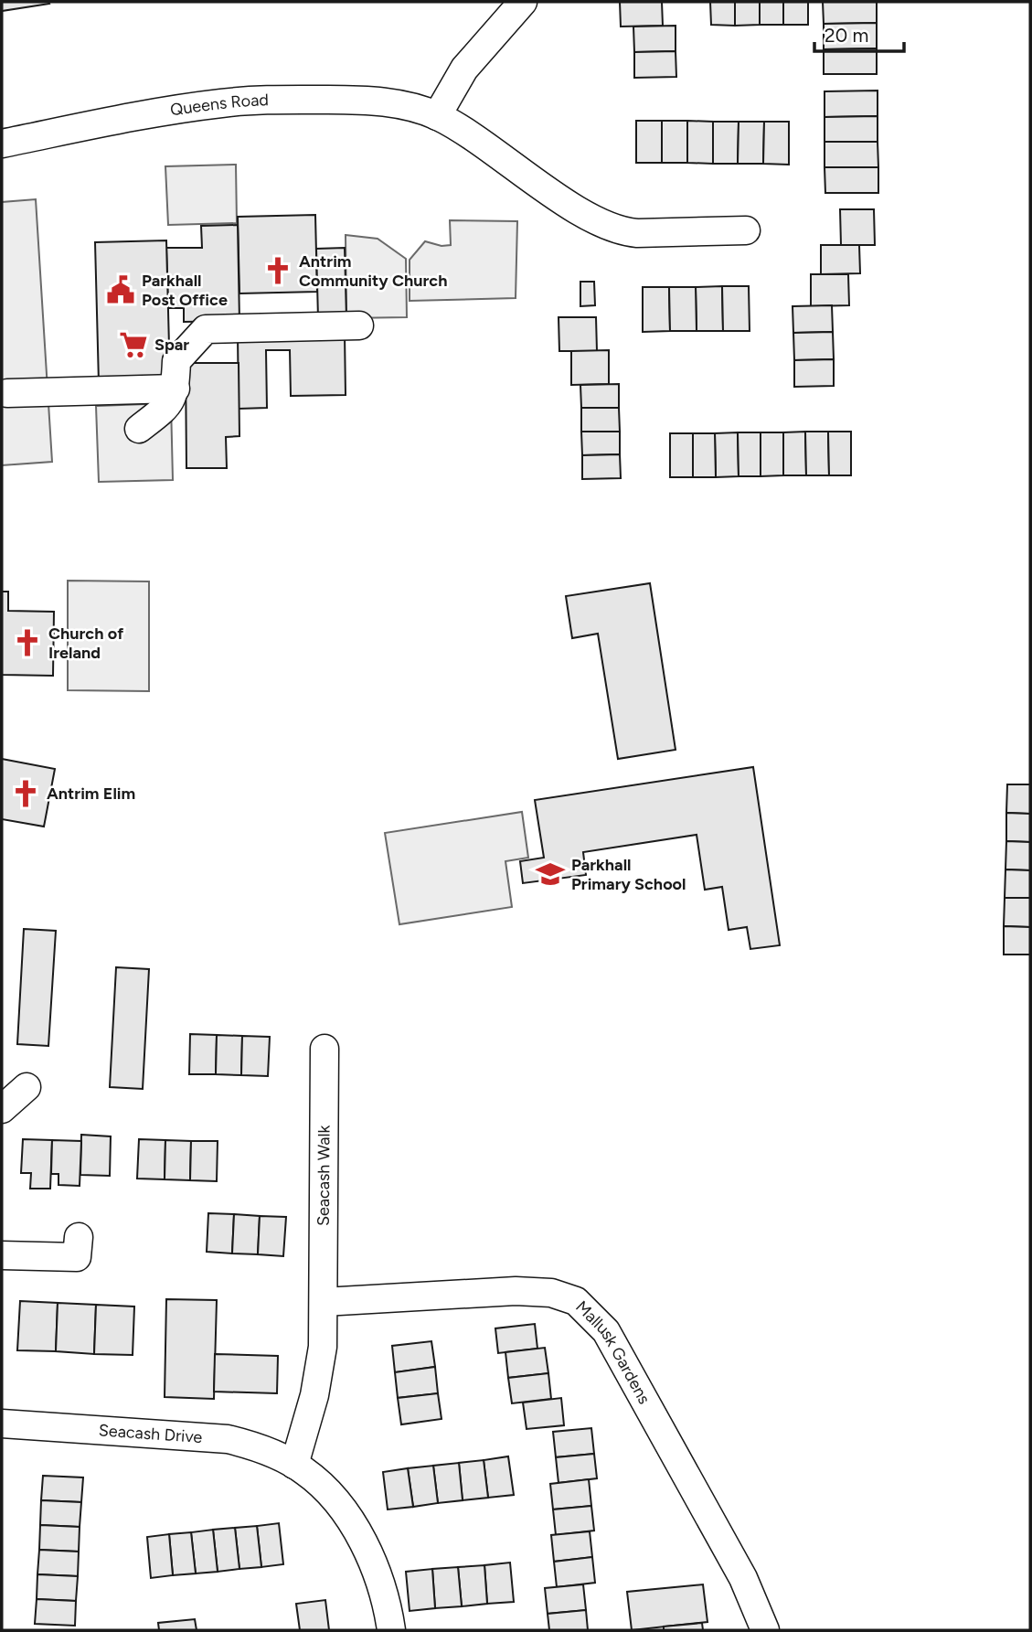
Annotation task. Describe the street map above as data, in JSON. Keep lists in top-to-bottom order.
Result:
{
  "streets": {
    "street": [
      "Queens Road",
      "Seacash Walk",
      "Mallusk Gardens",
      "Seacash Drive"
    ]
  },
  "crossings": [
    ["Seacash Walk", "Mallusk Gardens"]
  ],
  "places": {
    "church": ["Antrim Community Church", "Church of Ireland", "Antrim Elim"],
    "public building": ["Parkhall Post Office"],
    "supermarket": ["Spar"],
    "school or university": ["Parkhall Primary School"]
  },
  "scale_bar": "20 m"
}
